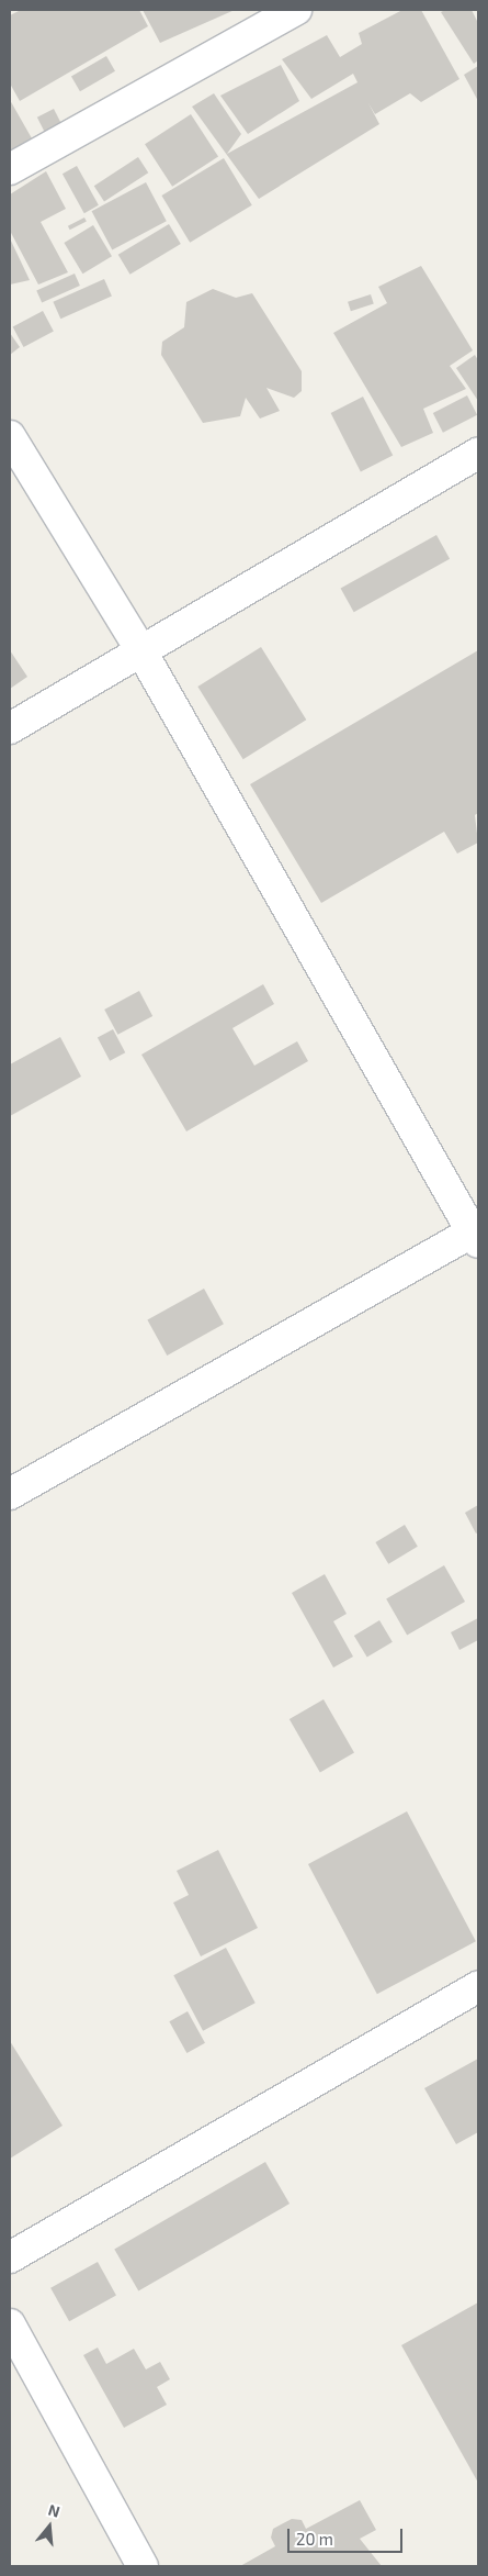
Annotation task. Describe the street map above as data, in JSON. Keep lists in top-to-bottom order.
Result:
{
  "scale_bar": "20 m",
  "north": "top"
}
